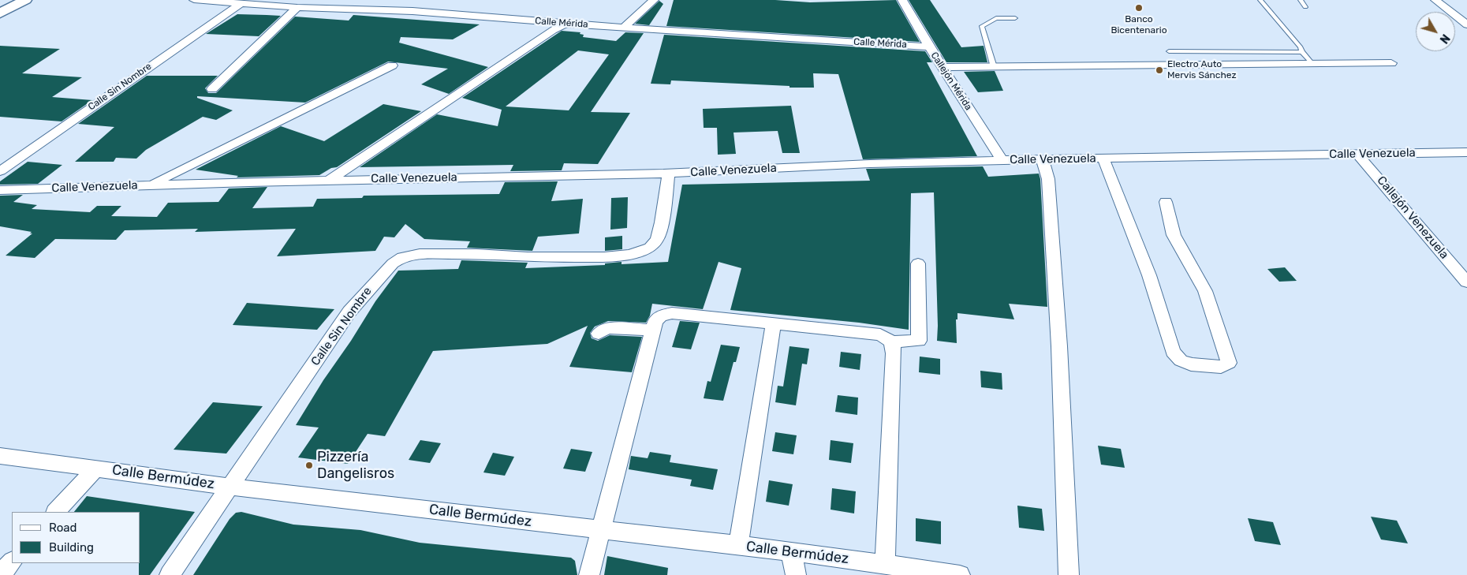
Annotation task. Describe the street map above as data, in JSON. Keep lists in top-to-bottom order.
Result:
{
  "streets": {
    "street": [
      "Calle Mérida",
      "Callejón Mérida",
      "Calle Sin Nombre",
      "Calle Venezuela",
      "Callejón Venezuela",
      "Calle Bermúdez"
    ]
  },
  "crossings": [
    ["Calle Mérida", "Callejón Mérida"],
    ["Calle Mérida", "Calle Sin Nombre"],
    ["Callejón Mérida", "Calle Venezuela"],
    ["Calle Sin Nombre", "Calle Venezuela"],
    ["Calle Sin Nombre", "Calle Bermúdez"],
    ["Calle Venezuela", "Callejón Venezuela"]
  ],
  "places": ["Banco Bicentenario", "Electro Auto Mervis Sánchez", "Pizzería Dangelisros"],
  "legend": ["Road", "Building"],
  "north": "bottom right"
}
